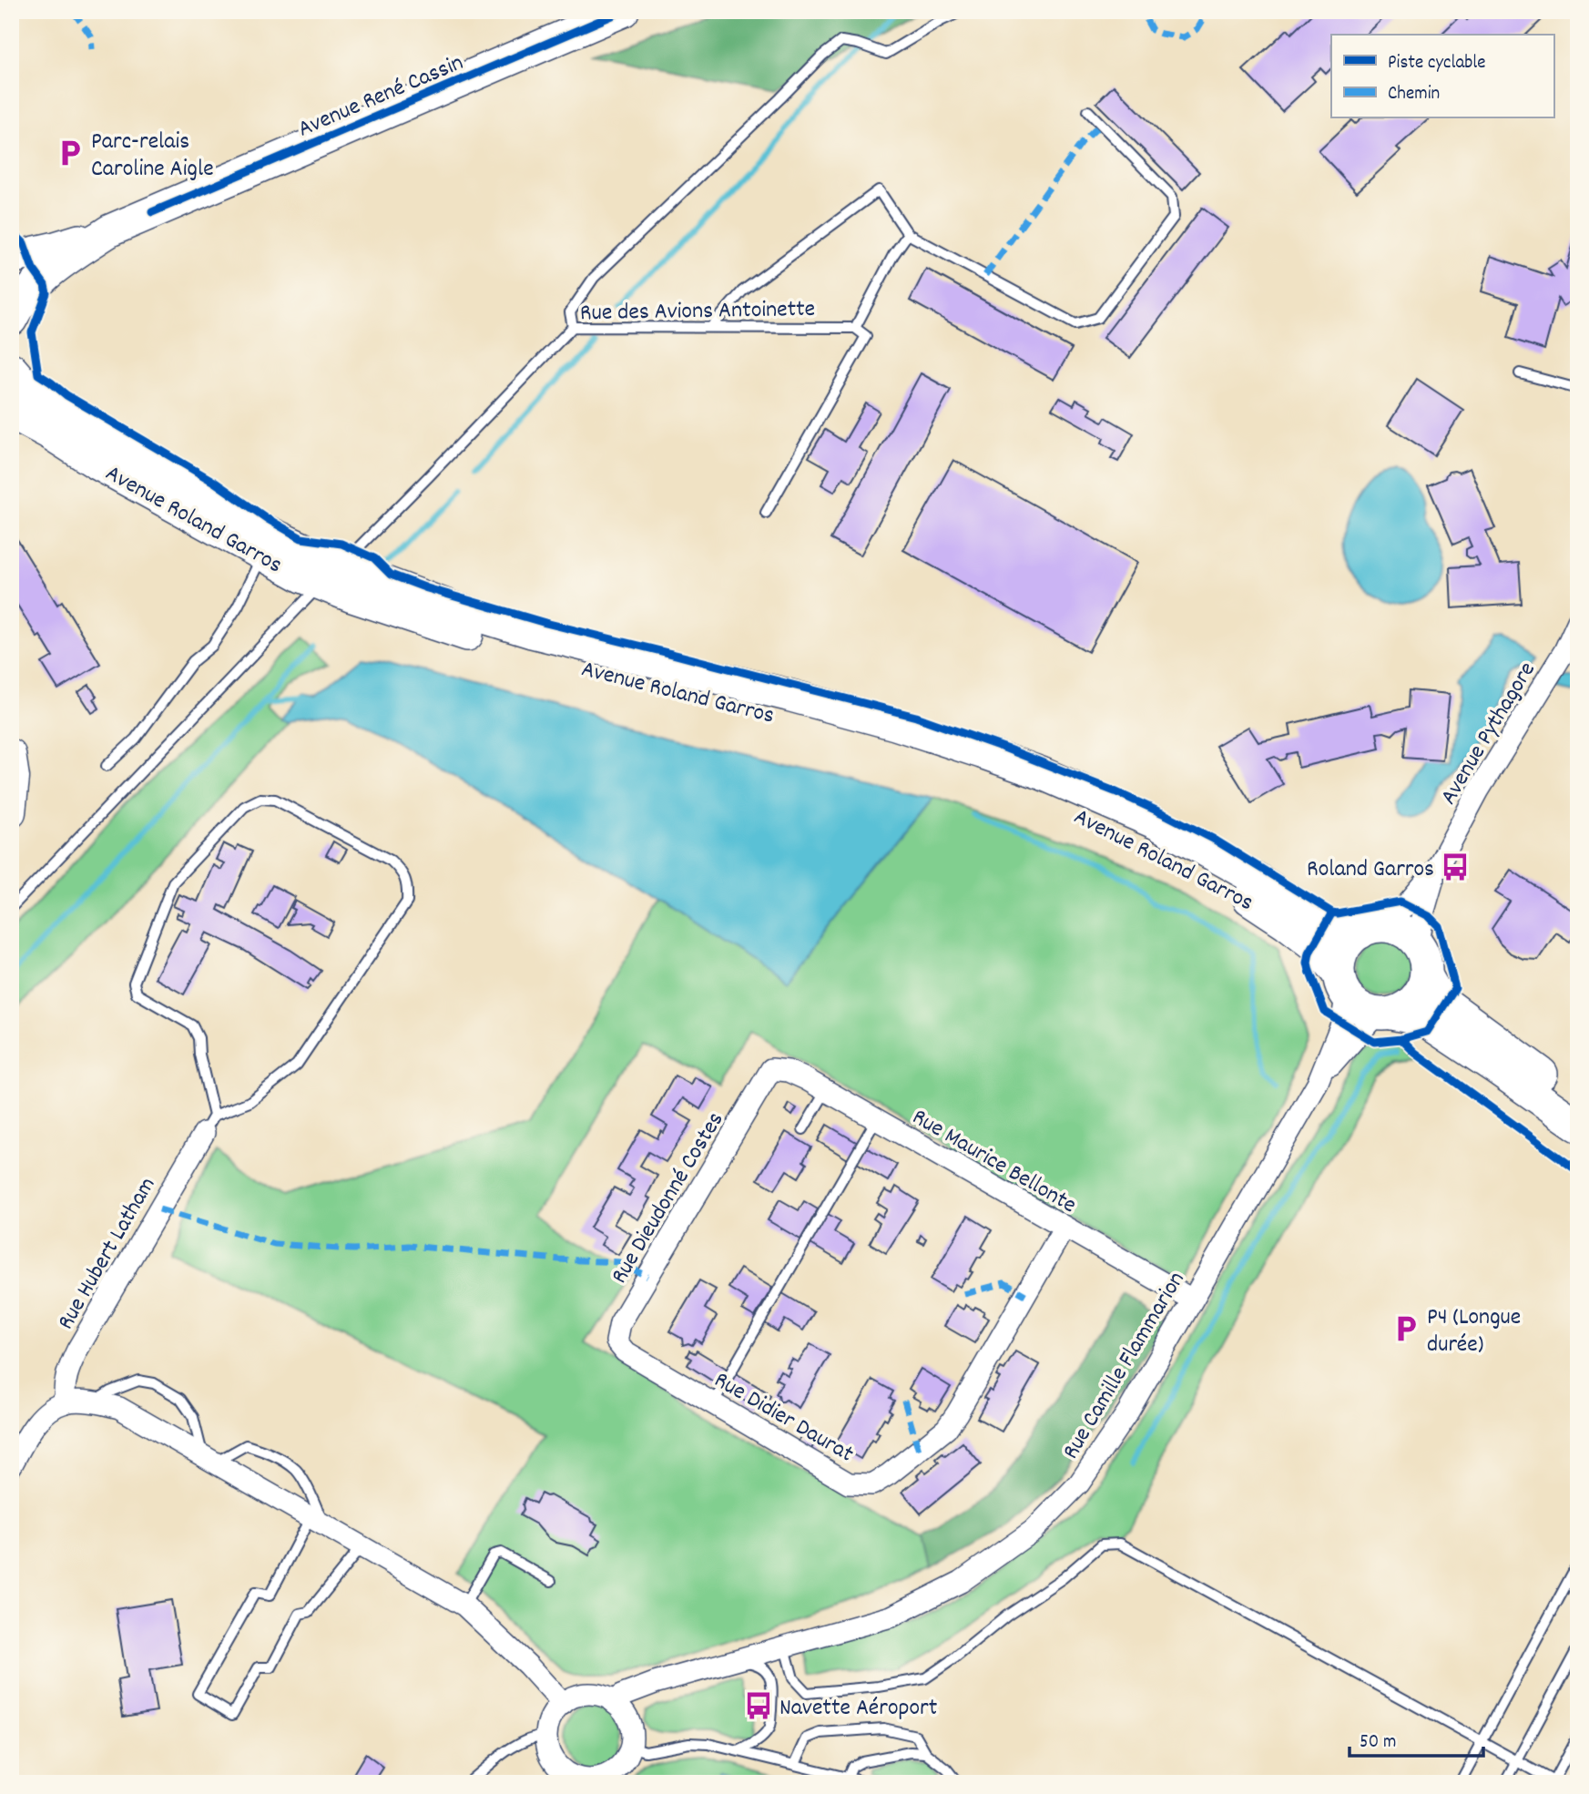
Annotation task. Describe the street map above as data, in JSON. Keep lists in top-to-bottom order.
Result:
{
  "streets": {
    "main road": ["Avenue René Cassin", "Avenue Roland Garros"],
    "street": [
      "Avenue Pythagore",
      "Rue Maurice Bellonte",
      "Rue Dieudonné Costes",
      "Rue Hubert Latham",
      "Rue Camille Flammarion",
      "Rue Didier Daurat"
    ],
    "lane": ["Rue des Avions Antoinette"]
  },
  "crossings": [
    ["Rue des Avions Antoinette", "Avenue Roland Garros"],
    ["Avenue Roland Garros", "Avenue Pythagore"],
    ["Avenue Roland Garros", "Rue Camille Flammarion"],
    ["Avenue Pythagore", "Rue Camille Flammarion"],
    ["Rue Maurice Bellonte", "Rue Dieudonné Costes"],
    ["Rue Maurice Bellonte", "Rue Camille Flammarion"],
    ["Rue Maurice Bellonte", "Rue Didier Daurat"],
    ["Rue Dieudonné Costes", "Rue Didier Daurat"]
  ],
  "places": {
    "parking": ["Parc-relais Caroline Aigle", "P4 (Longue durée)"],
    "bus stop": ["Roland Garros", "Navette Aéroport"]
  },
  "legend": ["Piste cyclable", "Chemin"],
  "scale_bar": "50 m"
}
